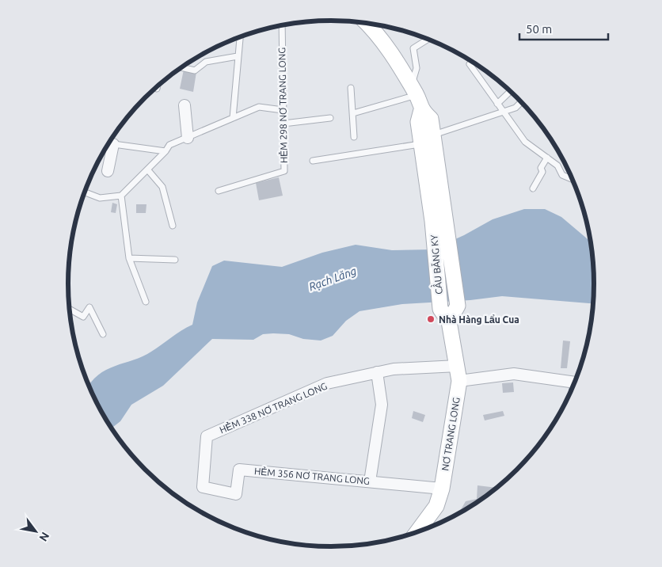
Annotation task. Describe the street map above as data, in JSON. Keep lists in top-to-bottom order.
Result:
{
  "streets": {
    "main road": ["CẦU BĂNG KY", "NƠ TRANG LONG"],
    "street": ["HẺM 338 NƠ TRANG LONG", "HẺM 356 NƠ TRANG LONG"],
    "lane": ["HẺM 298 NƠ TRANG LONG"]
  },
  "crossings": [
    ["CẦU BĂNG KY", "NƠ TRANG LONG"],
    ["HẺM 338 NƠ TRANG LONG", "NƠ TRANG LONG"],
    ["HẺM 338 NƠ TRANG LONG", "HẺM 356 NƠ TRANG LONG"],
    ["NƠ TRANG LONG", "HẺM 356 NƠ TRANG LONG"]
  ],
  "water": ["Rạch Lăng"],
  "places": ["Nhà Hàng Lẩu Cua"],
  "scale_bar": "50 m",
  "north": "bottom right"
}
